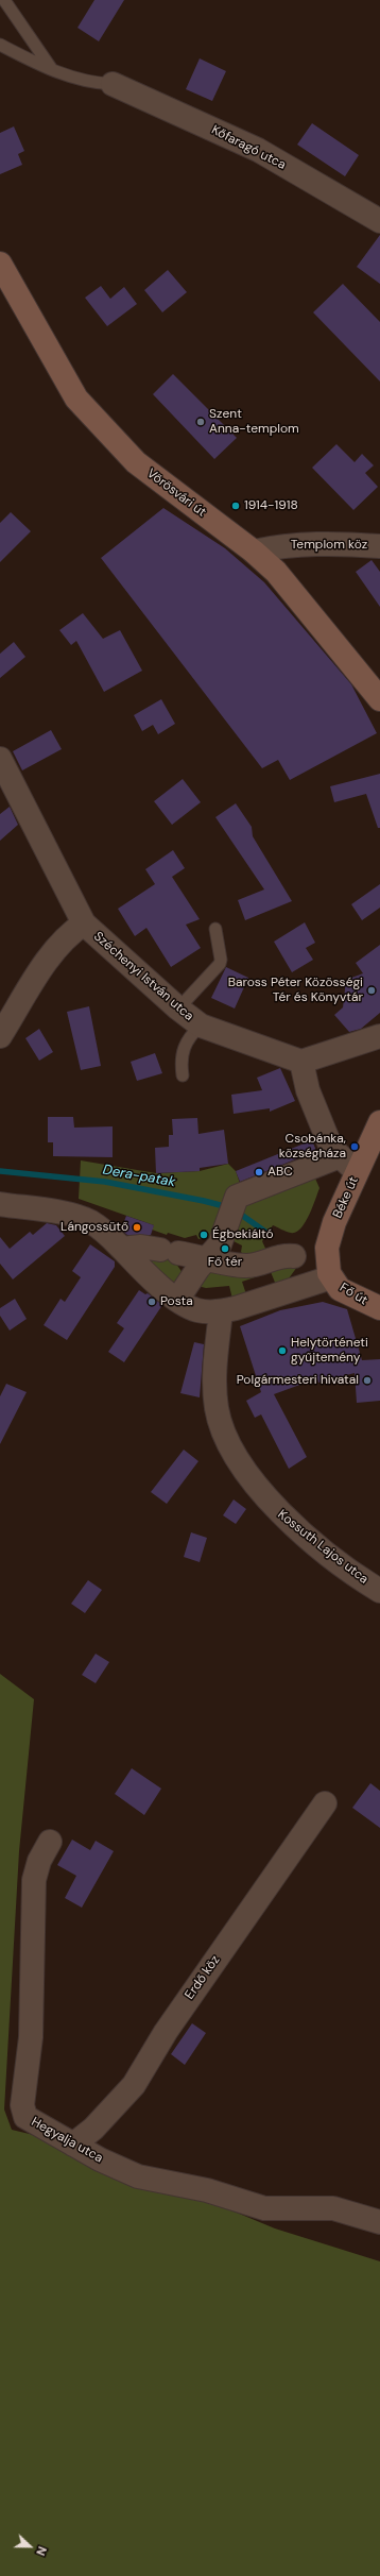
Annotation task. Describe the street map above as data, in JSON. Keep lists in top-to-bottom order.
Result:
{
  "streets": {
    "main road": ["Vörösvári út", "Béke út", "Fő út"],
    "street": [
      "Kőfaragó utca",
      "Templom köz",
      "Széchenyi István utca",
      "Kossuth Lajos utca",
      "Erdő köz",
      "Hegyalja utca"
    ]
  },
  "crossings": [
    ["Vörösvári út", "Templom köz"],
    ["Béke út", "Fő út"],
    ["Erdő köz", "Hegyalja utca"]
  ],
  "water": ["Dera-patak"],
  "places": [
    "Szent Anna-templom",
    "1914-1918",
    "Baross Péter Közösségi Tér és Könyvtár",
    "Csobánka, községháza",
    "ABC",
    "Lángossütő",
    "Égbekiáltó",
    "Fő tér",
    "Posta",
    "Helytörténeti gyűjtemény",
    "Polgármesteri hivatal"
  ],
  "north": "right"
}
